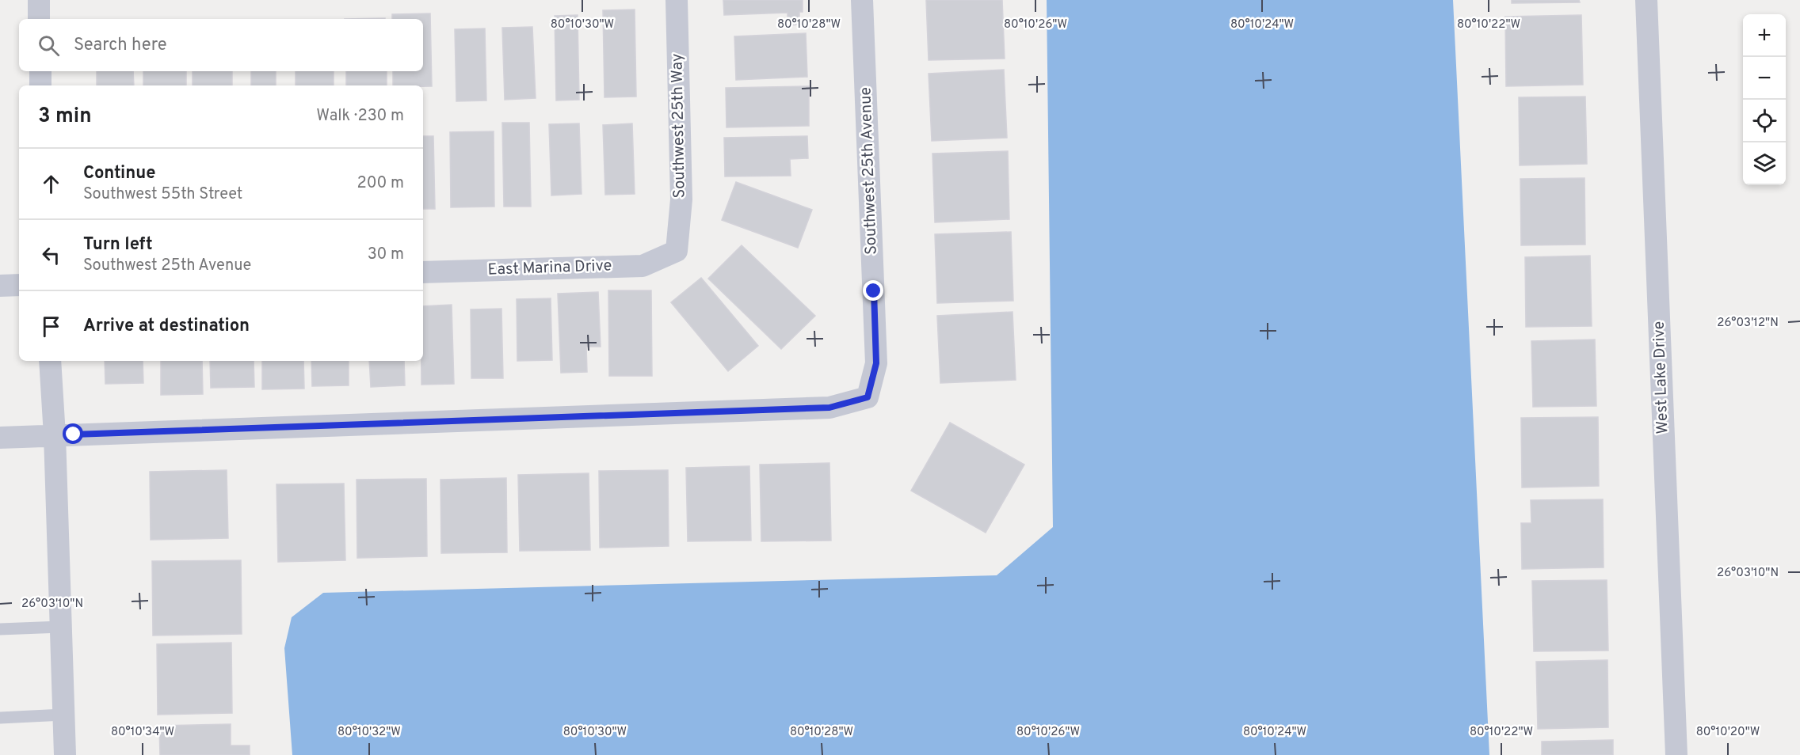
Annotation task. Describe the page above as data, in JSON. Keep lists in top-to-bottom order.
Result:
{
  "streets": {
    "street": [
      "Southwest 25th Way",
      "Southwest 25th Avenue",
      "East Marina Drive",
      "West Lake Drive"
    ]
  },
  "crossings": [
    ["Southwest 25th Way", "East Marina Drive"]
  ],
  "page": {
    "map_buttons": ["+", "−"],
    "search": "Search here",
    "heading": ["3 min", "Walk · 230 m"],
    "list": [
      ["Continue", "Southwest 55th Street", "200 m"],
      ["Turn left", "Southwest 25th Avenue", "30 m"],
      "Arrive at destination"
    ]
  },
  "coordinates": [
    "80°10'30\"W",
    "80°10'28\"W",
    "80°10'26\"W",
    "80°10'24\"W",
    "80°10'22\"W",
    "26°03'12\"N",
    "26°03'10\"N",
    "80°10'34\"W",
    "80°10'32\"W",
    "80°10'20\"W"
  ]
}
